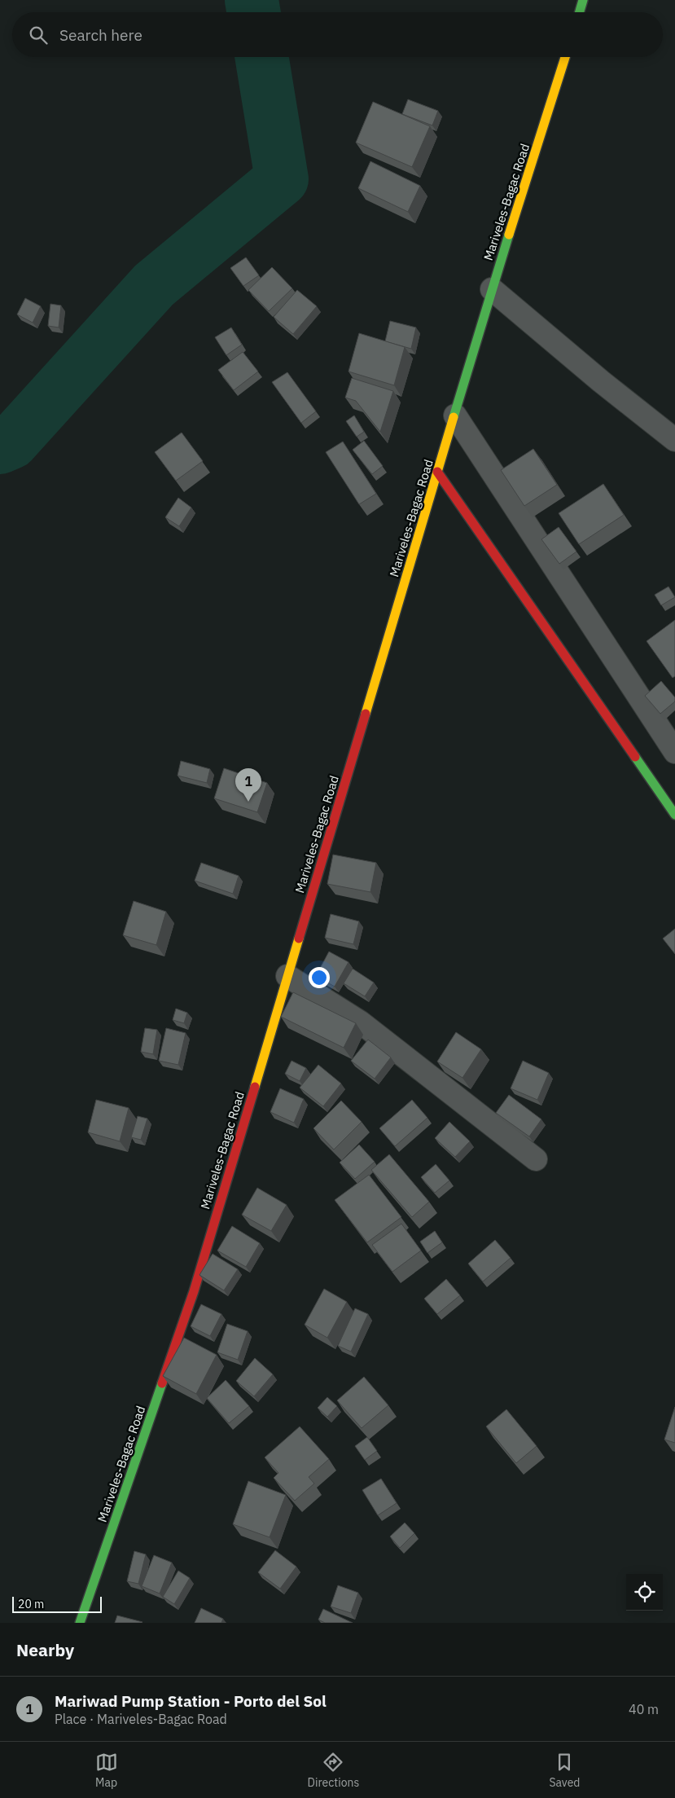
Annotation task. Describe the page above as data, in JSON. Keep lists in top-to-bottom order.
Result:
{
  "streets": {
    "main road": ["Mariveles-Bagac Road"]
  },
  "scale_bar": "20 m",
  "page": {
    "search": "Search here",
    "pins": "1",
    "scale": "20 m",
    "heading": "Nearby",
    "list": [
      {
        "mark": "1",
        "name": "Mariwad Pump Station - Porto del Sol",
        "note": "Place · Mariveles-Bagac Road",
        "value": "40 m"
      }
    ],
    "nav": ["Map", "Directions", "Saved"]
  }
}
